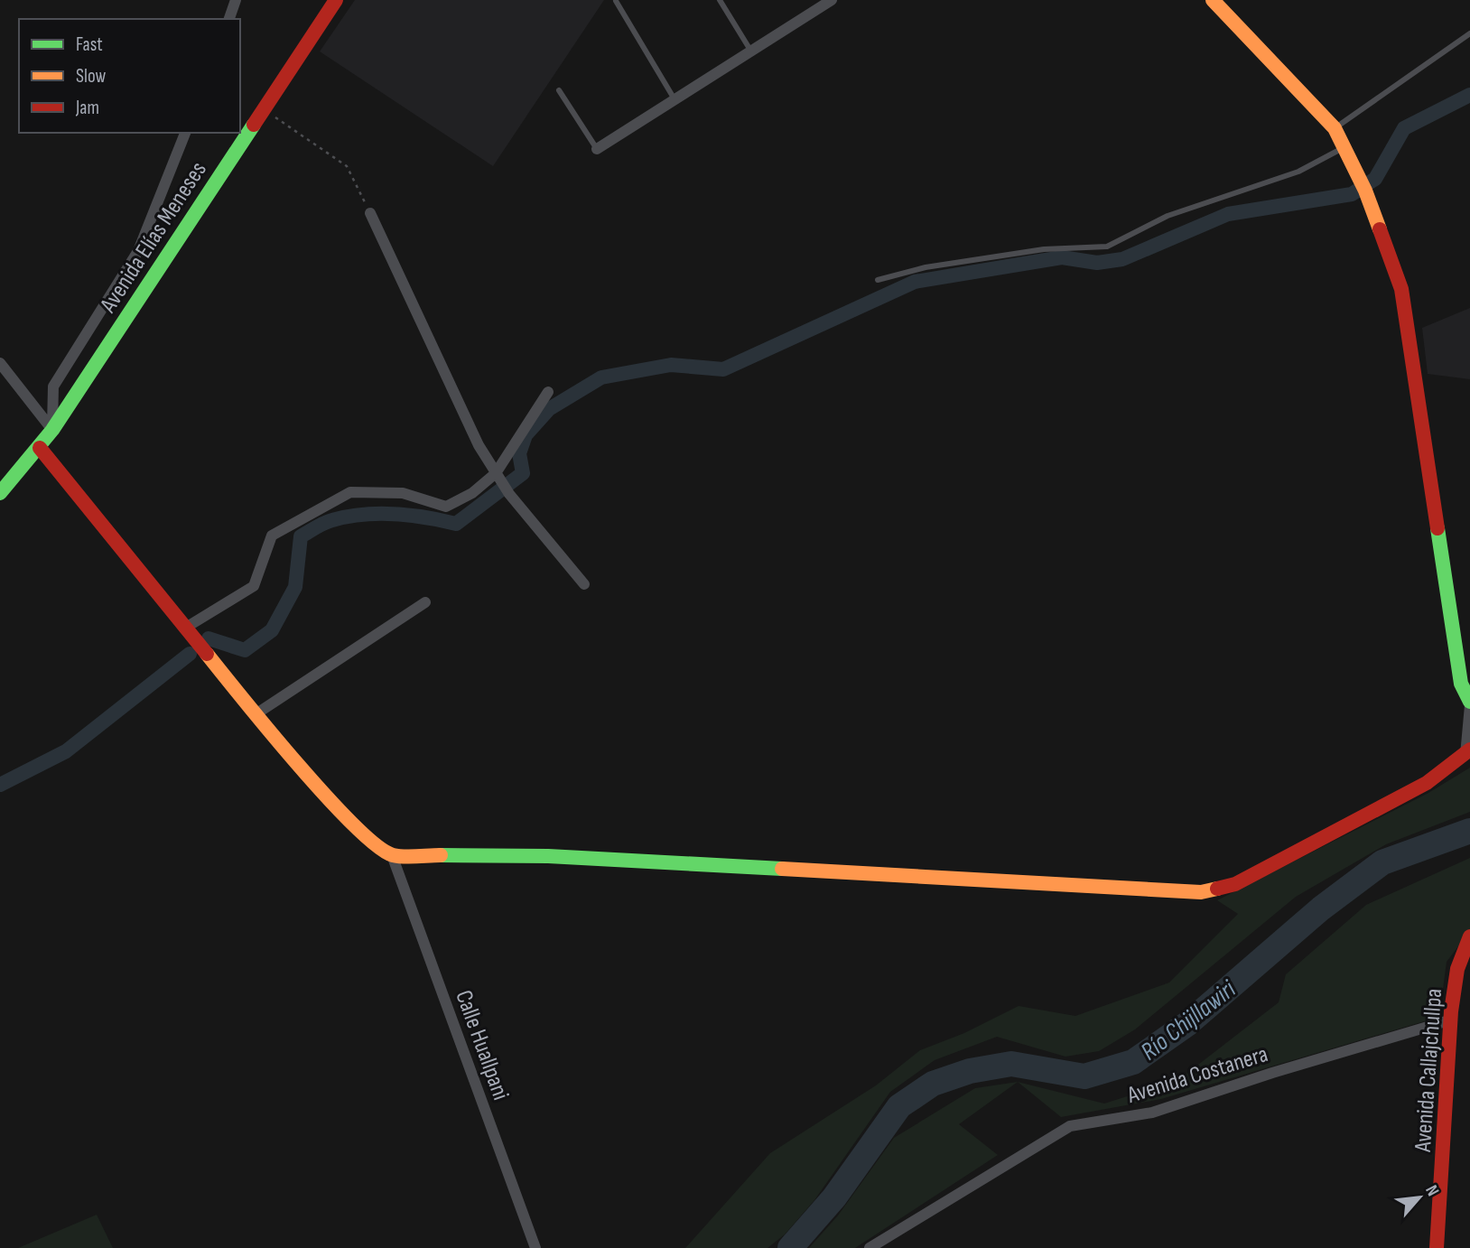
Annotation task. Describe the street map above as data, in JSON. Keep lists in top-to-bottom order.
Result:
{
  "streets": {
    "street": [
      "Avenida Elías Meneses",
      "Calle Huallpani",
      "Avenida Callajchullpa",
      "Avenida Costanera"
    ]
  },
  "crossings": [
    ["Avenida Callajchullpa", "Avenida Costanera"]
  ],
  "water": ["Río Chijllawiri"],
  "legend": ["Fast", "Slow", "Jam"],
  "north": "top right"
}
